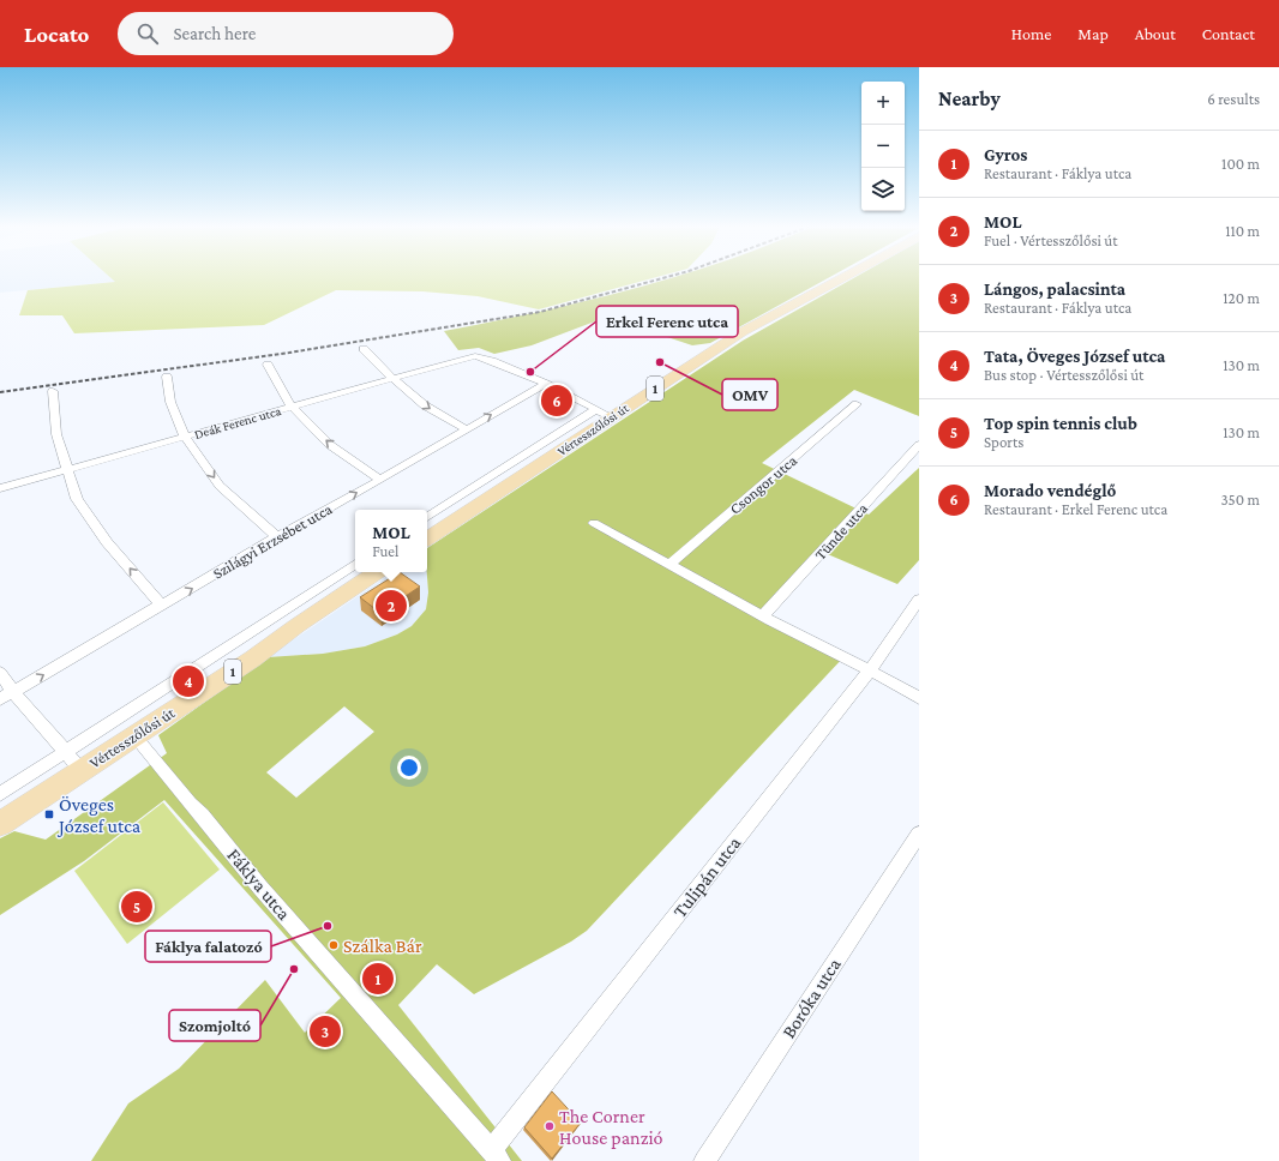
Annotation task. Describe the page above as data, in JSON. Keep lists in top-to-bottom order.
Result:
{
  "streets": {
    "main road": ["1", "Vértesszőlősi út"],
    "street": [
      "Deák Ferenc utca",
      "Csongor utca",
      "Tünde utca",
      "Szilágyi Erzsébet utca",
      "Tulipán utca",
      "Fáklya utca",
      "Boróka utca"
    ]
  },
  "crossings": [
    ["Deák Ferenc utca", "Szilágyi Erzsébet utca"],
    ["Vértesszőlősi út", "Fáklya utca"],
    ["Tulipán utca", "Fáklya utca"]
  ],
  "one_way": ["Szilágyi Erzsébet utca"],
  "places": {
    "other": [
      "OMV",
      "Erkel Ferenc utca",
      "Fáklya falatozó",
      "Szálka Bár",
      "Szomjoltó",
      "The Corner House panzió"
    ],
    "transit": ["Öveges József utca"]
  },
  "page": {
    "header": "Locato",
    "search": "Search here",
    "nav": [
      "Home",
      "Map",
      "About",
      "Contact"
    ],
    "heading": ["Nearby", "6 results"],
    "map_buttons": ["+", "−"],
    "list": [
      {
        "mark": "1",
        "name": "Gyros",
        "note": "Restaurant · Fáklya utca",
        "value": "100 m"
      },
      {
        "mark": "2",
        "name": "MOL",
        "note": "Fuel · Vértesszőlősi út",
        "value": "110 m"
      },
      {
        "mark": "3",
        "name": "Lángos, palacsinta",
        "note": "Restaurant · Fáklya utca",
        "value": "120 m"
      },
      {
        "mark": "4",
        "name": "Tata, Öveges József utca",
        "note": "Bus stop · Vértesszőlősi út",
        "value": "130 m"
      },
      {
        "mark": "5",
        "name": "Top spin tennis club",
        "note": "Sports",
        "value": "130 m"
      },
      {
        "mark": "6",
        "name": "Morado vendéglő",
        "note": "Restaurant · Erkel Ferenc utca",
        "value": "350 m"
      }
    ],
    "pins": [
      "6",
      "2",
      "4",
      "5",
      "1",
      "3"
    ],
    "popup": ["MOL", "Fuel"]
  }
}
